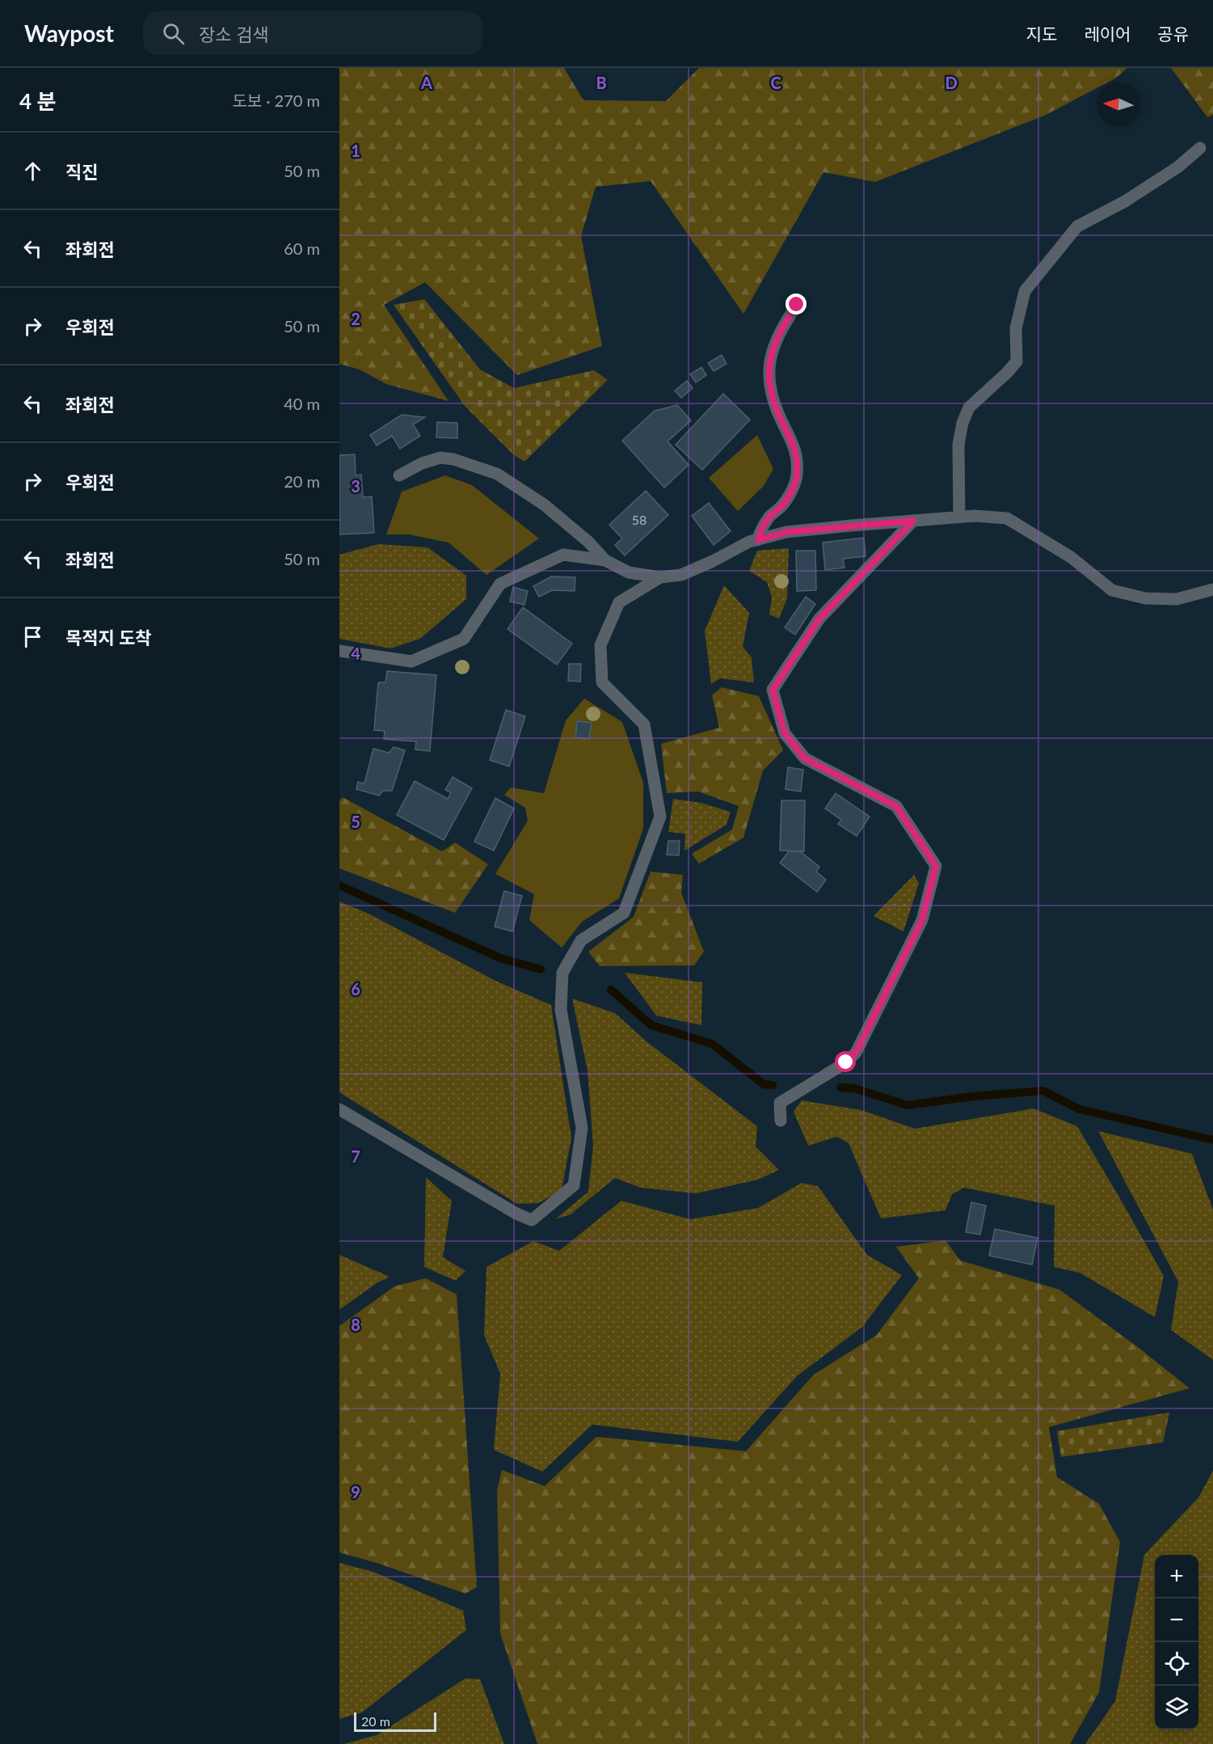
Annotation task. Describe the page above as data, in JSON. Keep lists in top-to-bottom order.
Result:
{
  "house_numbers": ["58"],
  "scale_bar": "20 m",
  "north": "left",
  "page": {
    "header": "Waypost",
    "search": "장소 검색",
    "nav": ["지도", "레이어", "공유"],
    "heading": ["4 분", "도보 · 270 m"],
    "list": [
      ["직진", "50 m"],
      ["좌회전", "60 m"],
      ["우회전", "50 m"],
      ["좌회전", "40 m"],
      ["우회전", "20 m"],
      ["좌회전", "50 m"],
      "목적지 도착"
    ],
    "map_buttons": ["+", "−"],
    "scale": "20 m"
  },
  "grid": {
    "columns": [
      "A",
      "B",
      "C",
      "D"
    ],
    "rows": [
      "1",
      "2",
      "3",
      "4",
      "5",
      "6",
      "7",
      "8",
      "9"
    ]
  }
}
